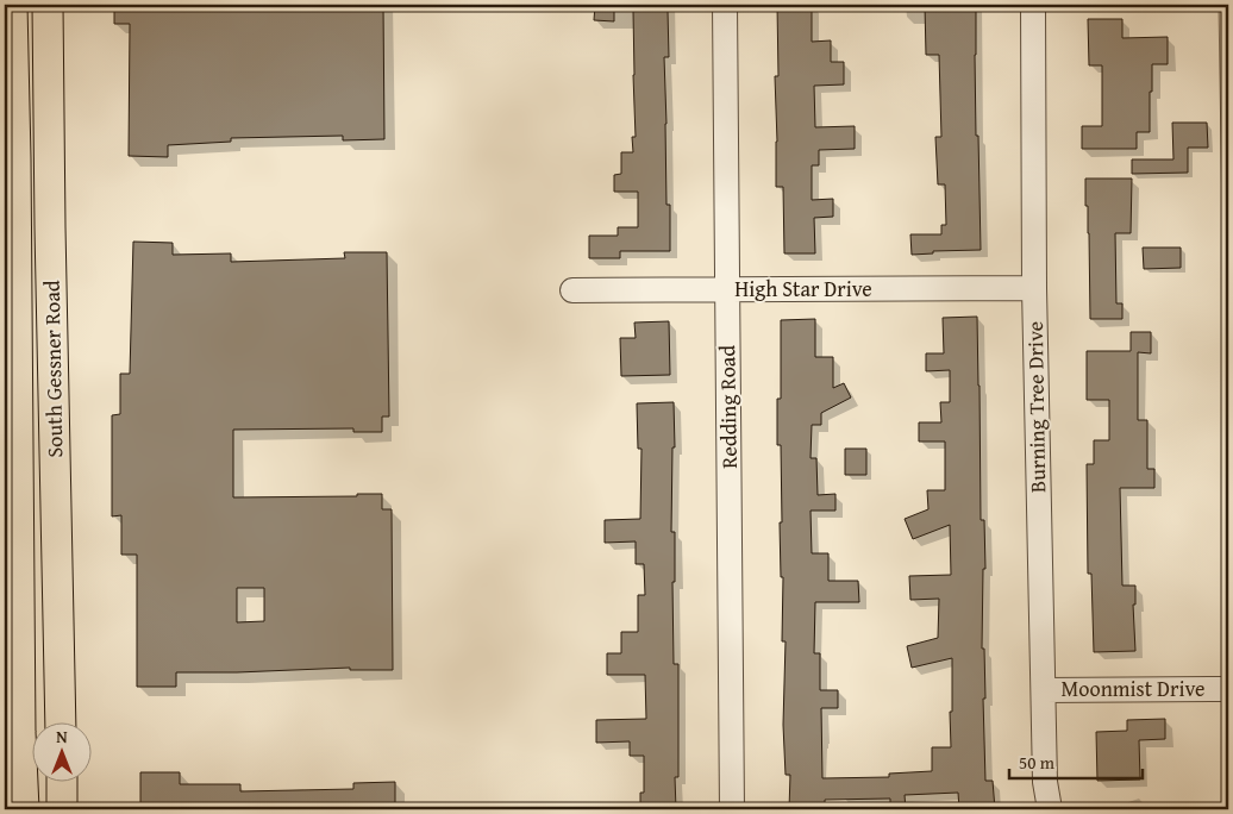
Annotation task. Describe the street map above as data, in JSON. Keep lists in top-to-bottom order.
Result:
{
  "streets": {
    "main road": ["South Gessner Road"],
    "street": [
      "High Star Drive",
      "Redding Road",
      "Burning Tree Drive",
      "Moonmist Drive"
    ]
  },
  "crossings": [
    ["High Star Drive", "Redding Road"],
    ["High Star Drive", "Burning Tree Drive"],
    ["Burning Tree Drive", "Moonmist Drive"]
  ],
  "scale_bar": "50 m",
  "north": "top"
}
